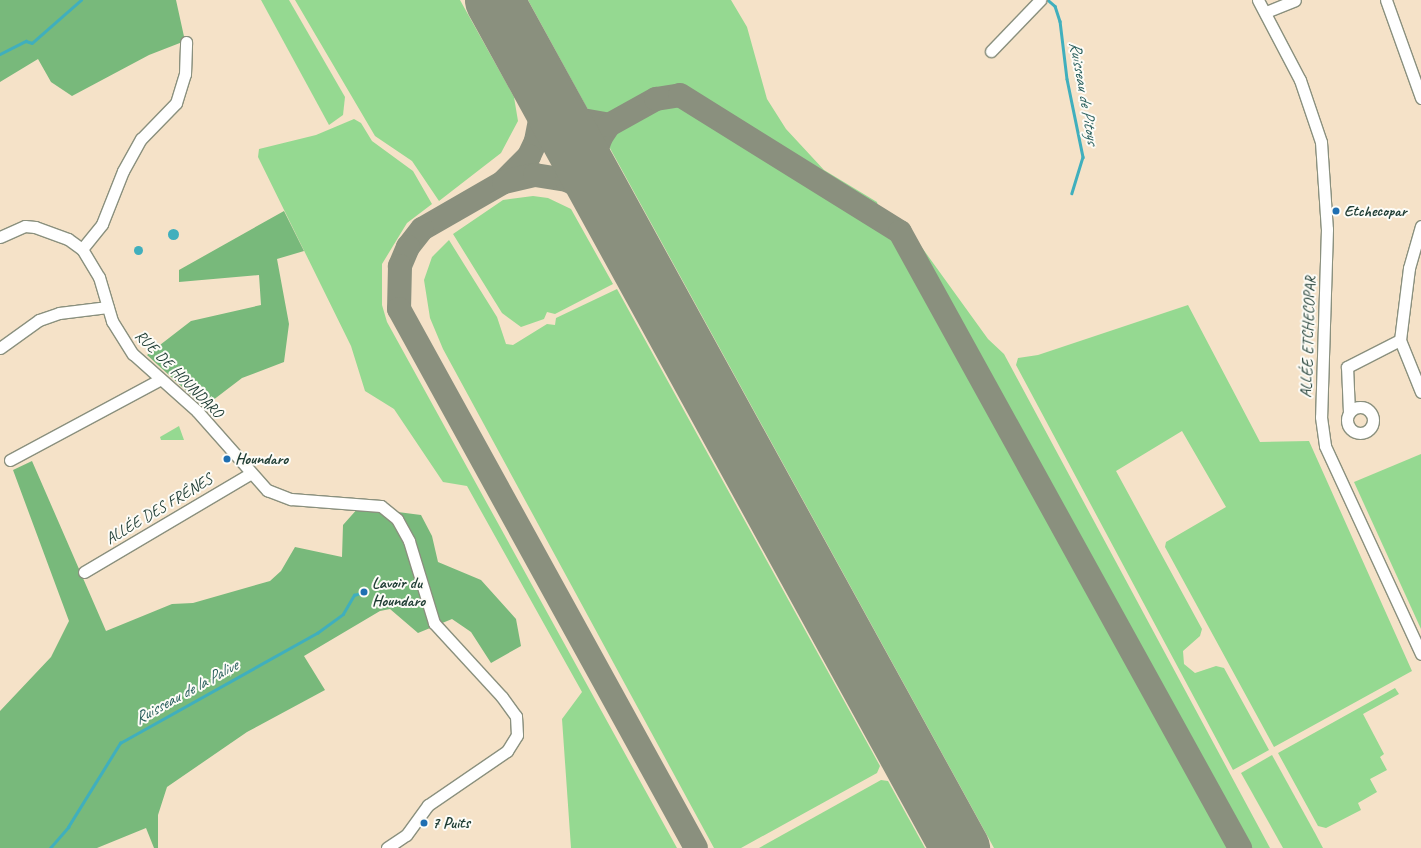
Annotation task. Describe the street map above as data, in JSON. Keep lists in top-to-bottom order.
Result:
{
  "streets": {
    "street": ["ALLÉE ETCHECOPAR", "RUE DE HOUNDARO", "ALLÉE DES FRÊNES"]
  },
  "crossings": [
    ["RUE DE HOUNDARO", "ALLÉE DES FRÊNES"]
  ],
  "water": ["Ruisseau de Pitoys", "Ruisseau de la Palive"],
  "places": [
    "Etchecopar",
    "Houndaro",
    "Lavoir du Houndaro",
    "7 Puits"
  ]
}
